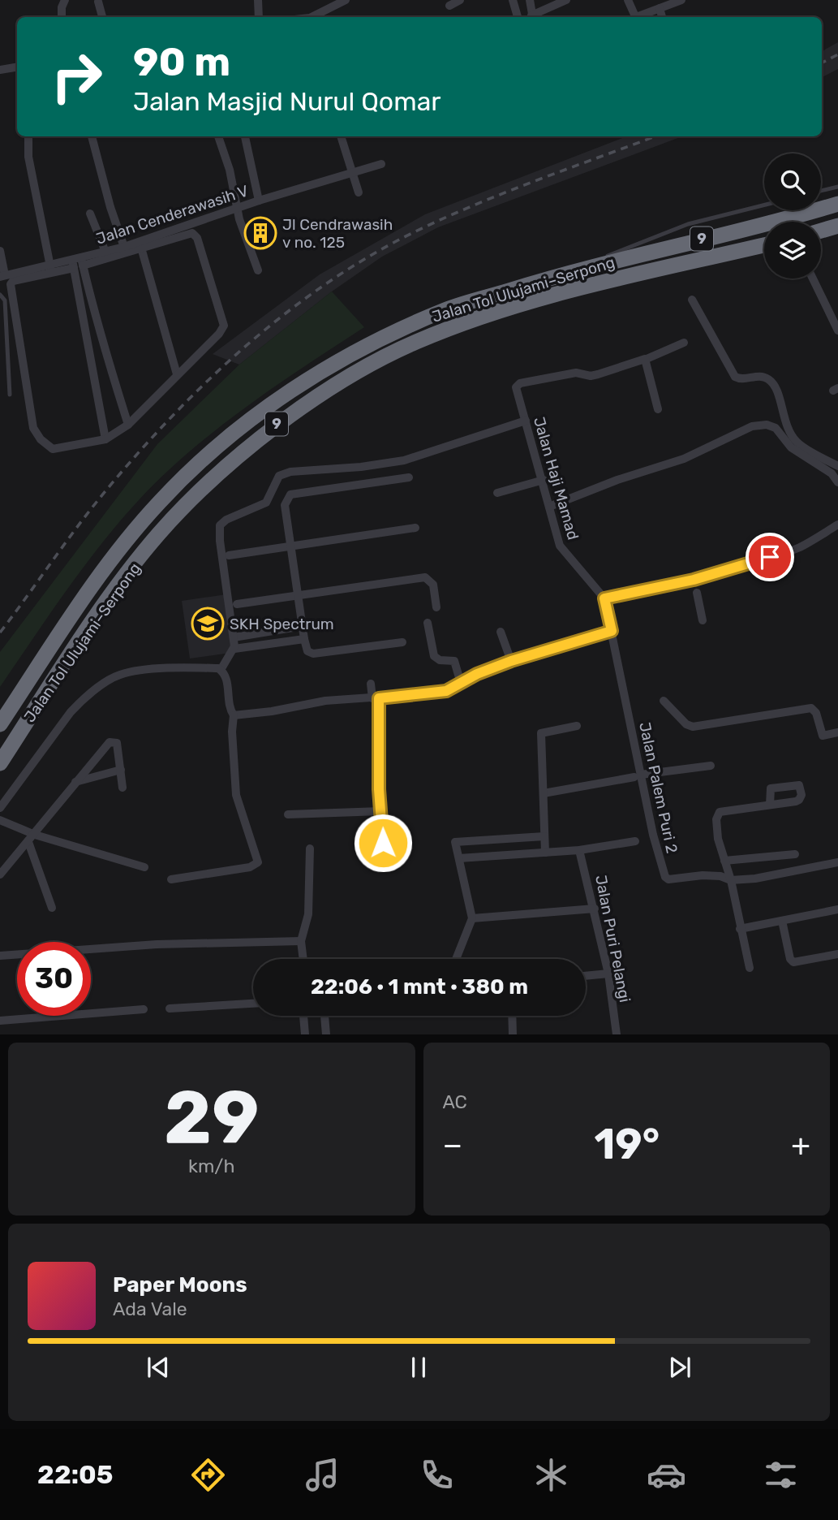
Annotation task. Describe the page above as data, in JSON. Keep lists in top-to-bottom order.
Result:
{
  "streets": {
    "highway": ["9", "Jalan Tol Ulujami–Serpong"],
    "street": [
      "Jalan Cenderawasih V",
      "Jalan Haji Mamad",
      "Jalan Palem Puri 2",
      "Jalan Puri Pelangi"
    ]
  },
  "crossings": [
    ["Jalan Haji Mamad", "Jalan Palem Puri 2"]
  ],
  "places": {
    "building": ["Jl Cendrawasih v no. 125"],
    "school or university": ["SKH Spectrum"]
  },
  "page": {
    "turn": ["90 m", "Jalan Masjid Nurul Qomar"],
    "limit": "30",
    "trip": "22:06 · 1 mnt · 380 m",
    "tile": [
      ["29", "km/h"],
      "AC"
    ],
    "heat": ["−", "19°", "+"],
    "song": ["Paper Moons", "Ada Vale"],
    "tabs": "22:05"
  }
}
